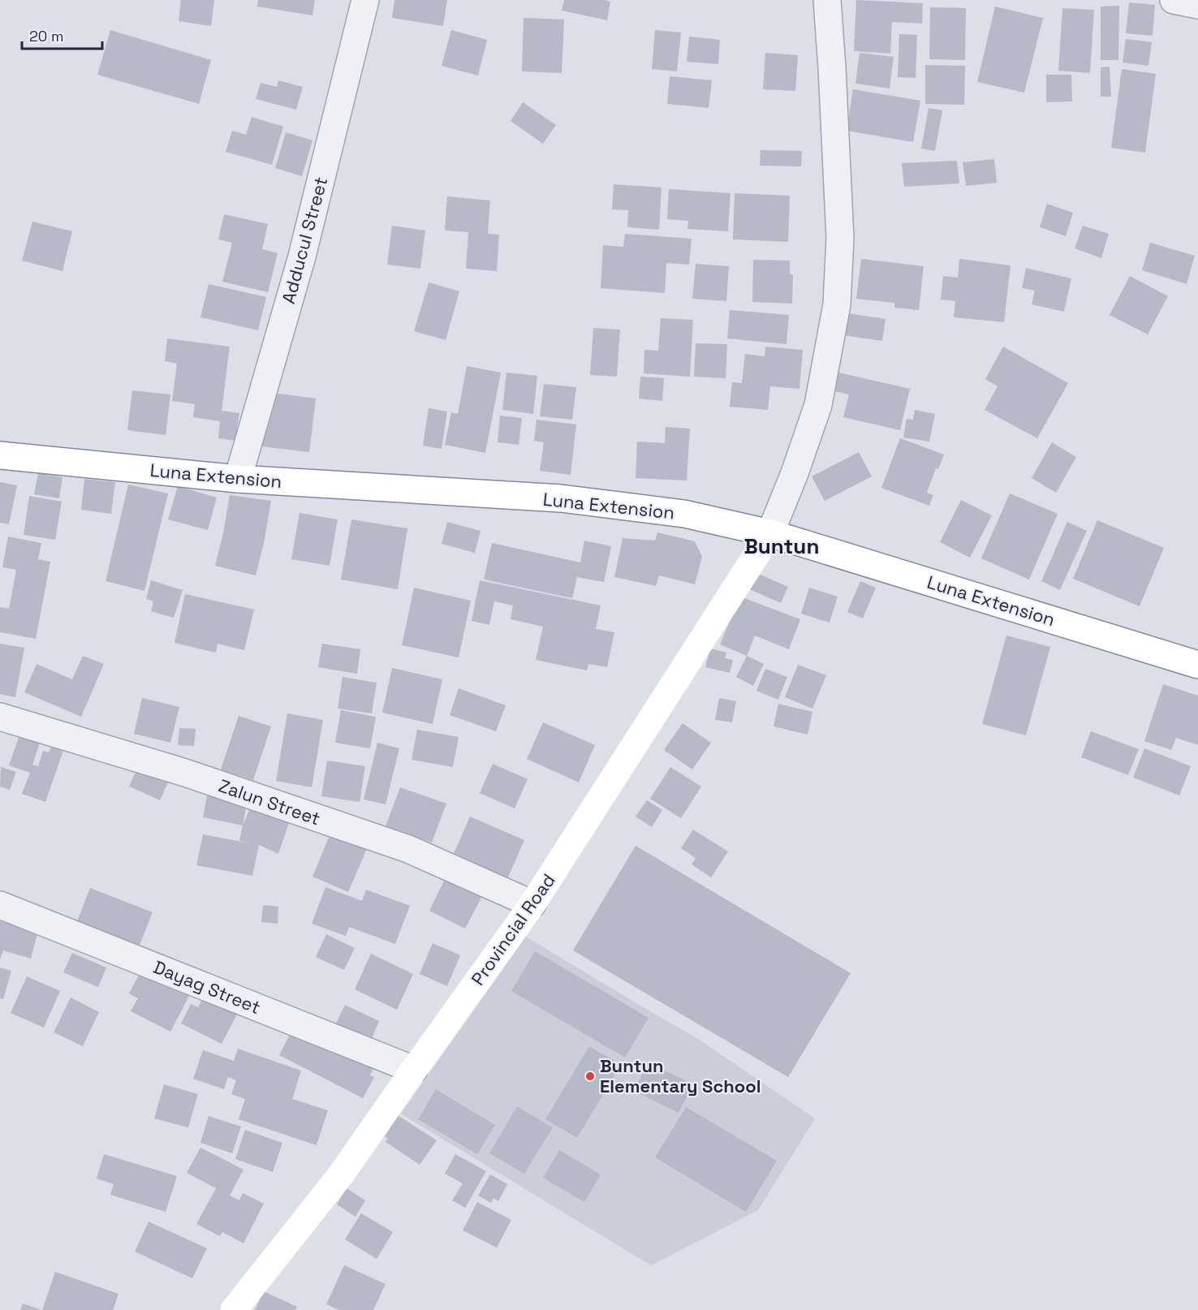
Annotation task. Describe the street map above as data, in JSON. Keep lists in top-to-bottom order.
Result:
{
  "streets": {
    "main road": ["Luna Extension", "Provincial Road"],
    "street": ["Adducul Street", "Zalun Street", "Dayag Street"]
  },
  "crossings": [
    ["Adducul Street", "Luna Extension"],
    ["Luna Extension", "Provincial Road"],
    ["Zalun Street", "Provincial Road"],
    ["Provincial Road", "Dayag Street"]
  ],
  "districts": ["Buntun"],
  "places": ["Buntun Elementary School"],
  "scale_bar": "20 m"
}
